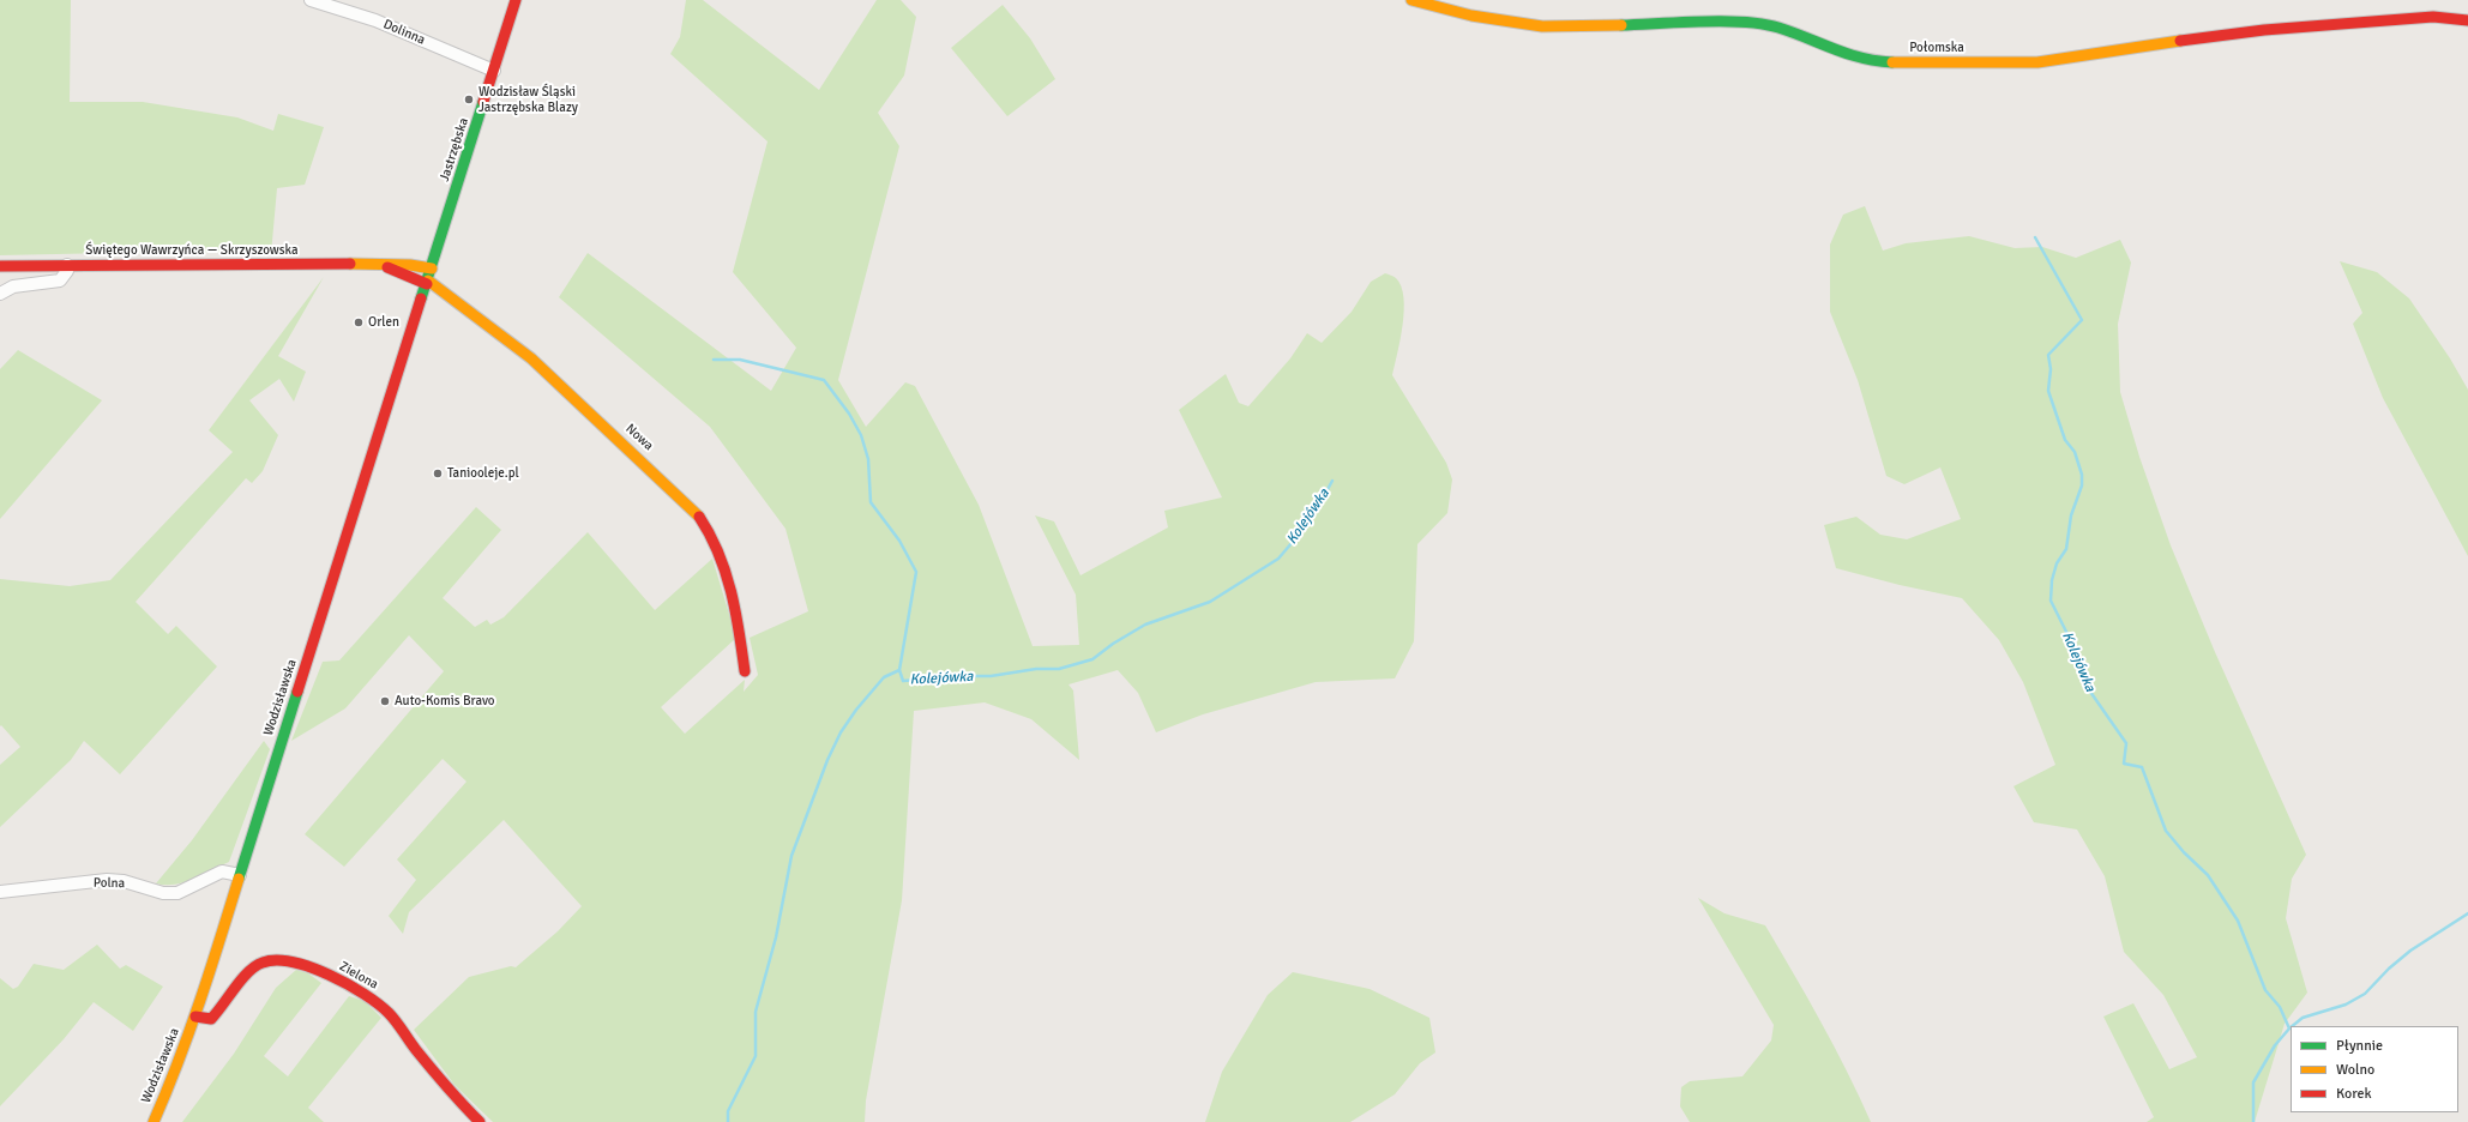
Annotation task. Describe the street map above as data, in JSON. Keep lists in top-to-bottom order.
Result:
{
  "streets": {
    "street": [
      "Dolinna",
      "Połomska",
      "Jastrzębska",
      "Świętego Wawrzyńca — Skrzyszowska",
      "Nowa",
      "Wodzisławska",
      "Polna",
      "Zielona"
    ]
  },
  "crossings": [
    ["Dolinna", "Jastrzębska"],
    ["Jastrzębska", "Świętego Wawrzyńca — Skrzyszowska"],
    ["Jastrzębska", "Nowa"],
    ["Jastrzębska", "Wodzisławska"],
    ["Świętego Wawrzyńca — Skrzyszowska", "Nowa"],
    ["Nowa", "Wodzisławska"],
    ["Wodzisławska", "Polna"],
    ["Wodzisławska", "Zielona"]
  ],
  "water": ["Kolejówka"],
  "places": [
    "Wodzisław Śląski Jastrzębska Blazy",
    "Orlen",
    "Taniooleje.pl",
    "Auto-Komis Bravo"
  ],
  "legend": ["Płynnie", "Wolno", "Korek"]
}
